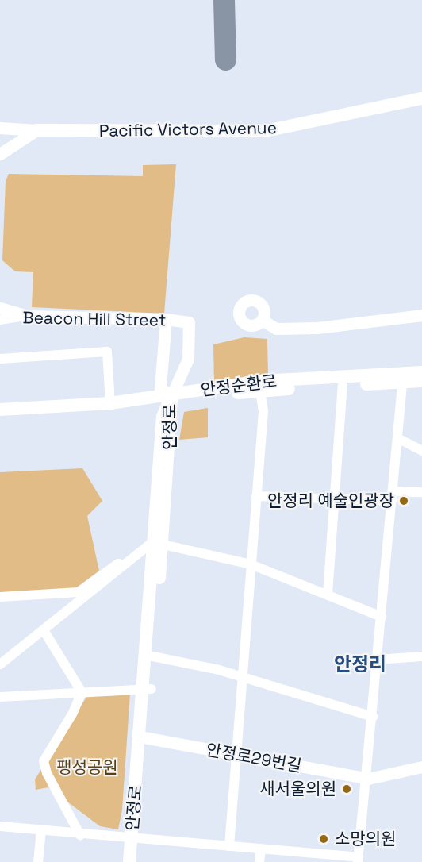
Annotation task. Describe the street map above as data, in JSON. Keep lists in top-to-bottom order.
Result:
{
  "streets": {
    "main road": ["Pacific Victors Avenue", "안정순환로", "안정로"],
    "street": ["Beacon Hill Street", "안정로29번길"]
  },
  "crossings": [
    ["Beacon Hill Street", "안정순환로"],
    ["Beacon Hill Street", "안정로"],
    ["안정순환로", "안정로"],
    ["안정로", "안정로29번길"]
  ],
  "districts": ["안정리"],
  "parks": ["팽성공원"],
  "places": ["안정리 예술인광장", "새서울의원", "소망의원"]
}
